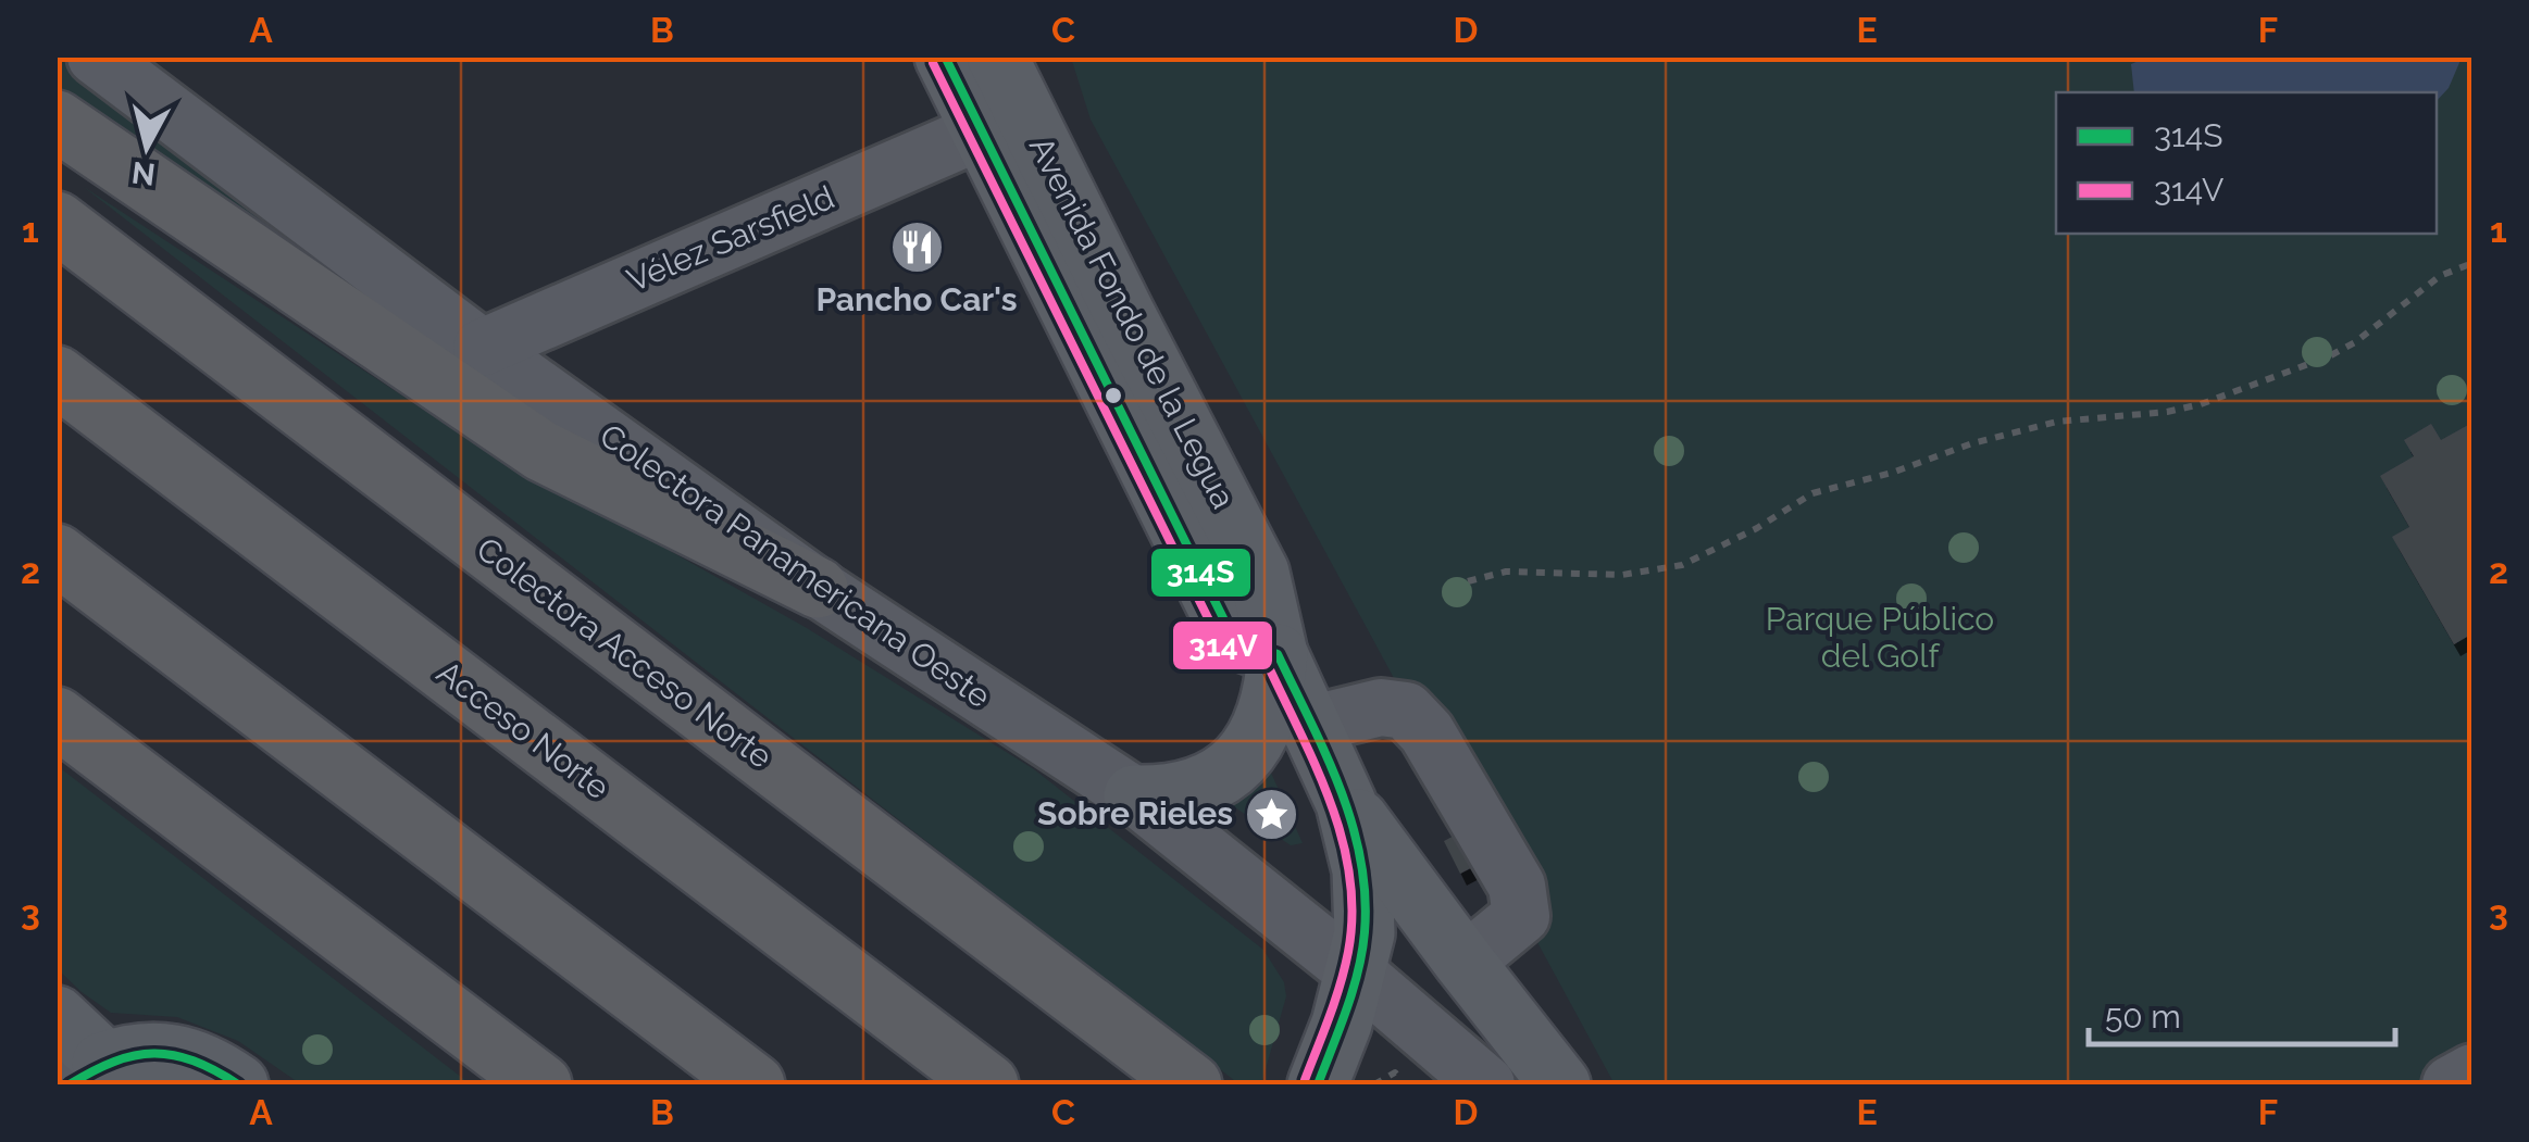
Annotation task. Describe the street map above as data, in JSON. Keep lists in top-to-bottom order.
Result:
{
  "streets": {
    "highway": ["Colectora Acceso Norte", "Acceso Norte"],
    "main road": ["Avenida Fondo de la Legua"],
    "street": ["Vélez Sarsfield", "Colectora Panamericana Oeste"]
  },
  "crossings": [
    ["Vélez Sarsfield", "Avenida Fondo de la Legua"],
    ["Vélez Sarsfield", "Colectora Panamericana Oeste"],
    ["Avenida Fondo de la Legua", "Colectora Panamericana Oeste"]
  ],
  "parks": ["Parque Público del Golf"],
  "places": {
    "restaurant": ["Pancho Car's"],
    "place": ["Sobre Rieles"]
  },
  "lines": ["transit line 314S", "transit line 314V"],
  "legend": ["314S", "314V"],
  "scale_bar": "50 m",
  "north": "bottom",
  "grid": {
    "columns": [
      "A",
      "B",
      "C",
      "D",
      "E",
      "F"
    ],
    "rows": ["1", "2", "3"]
  }
}
